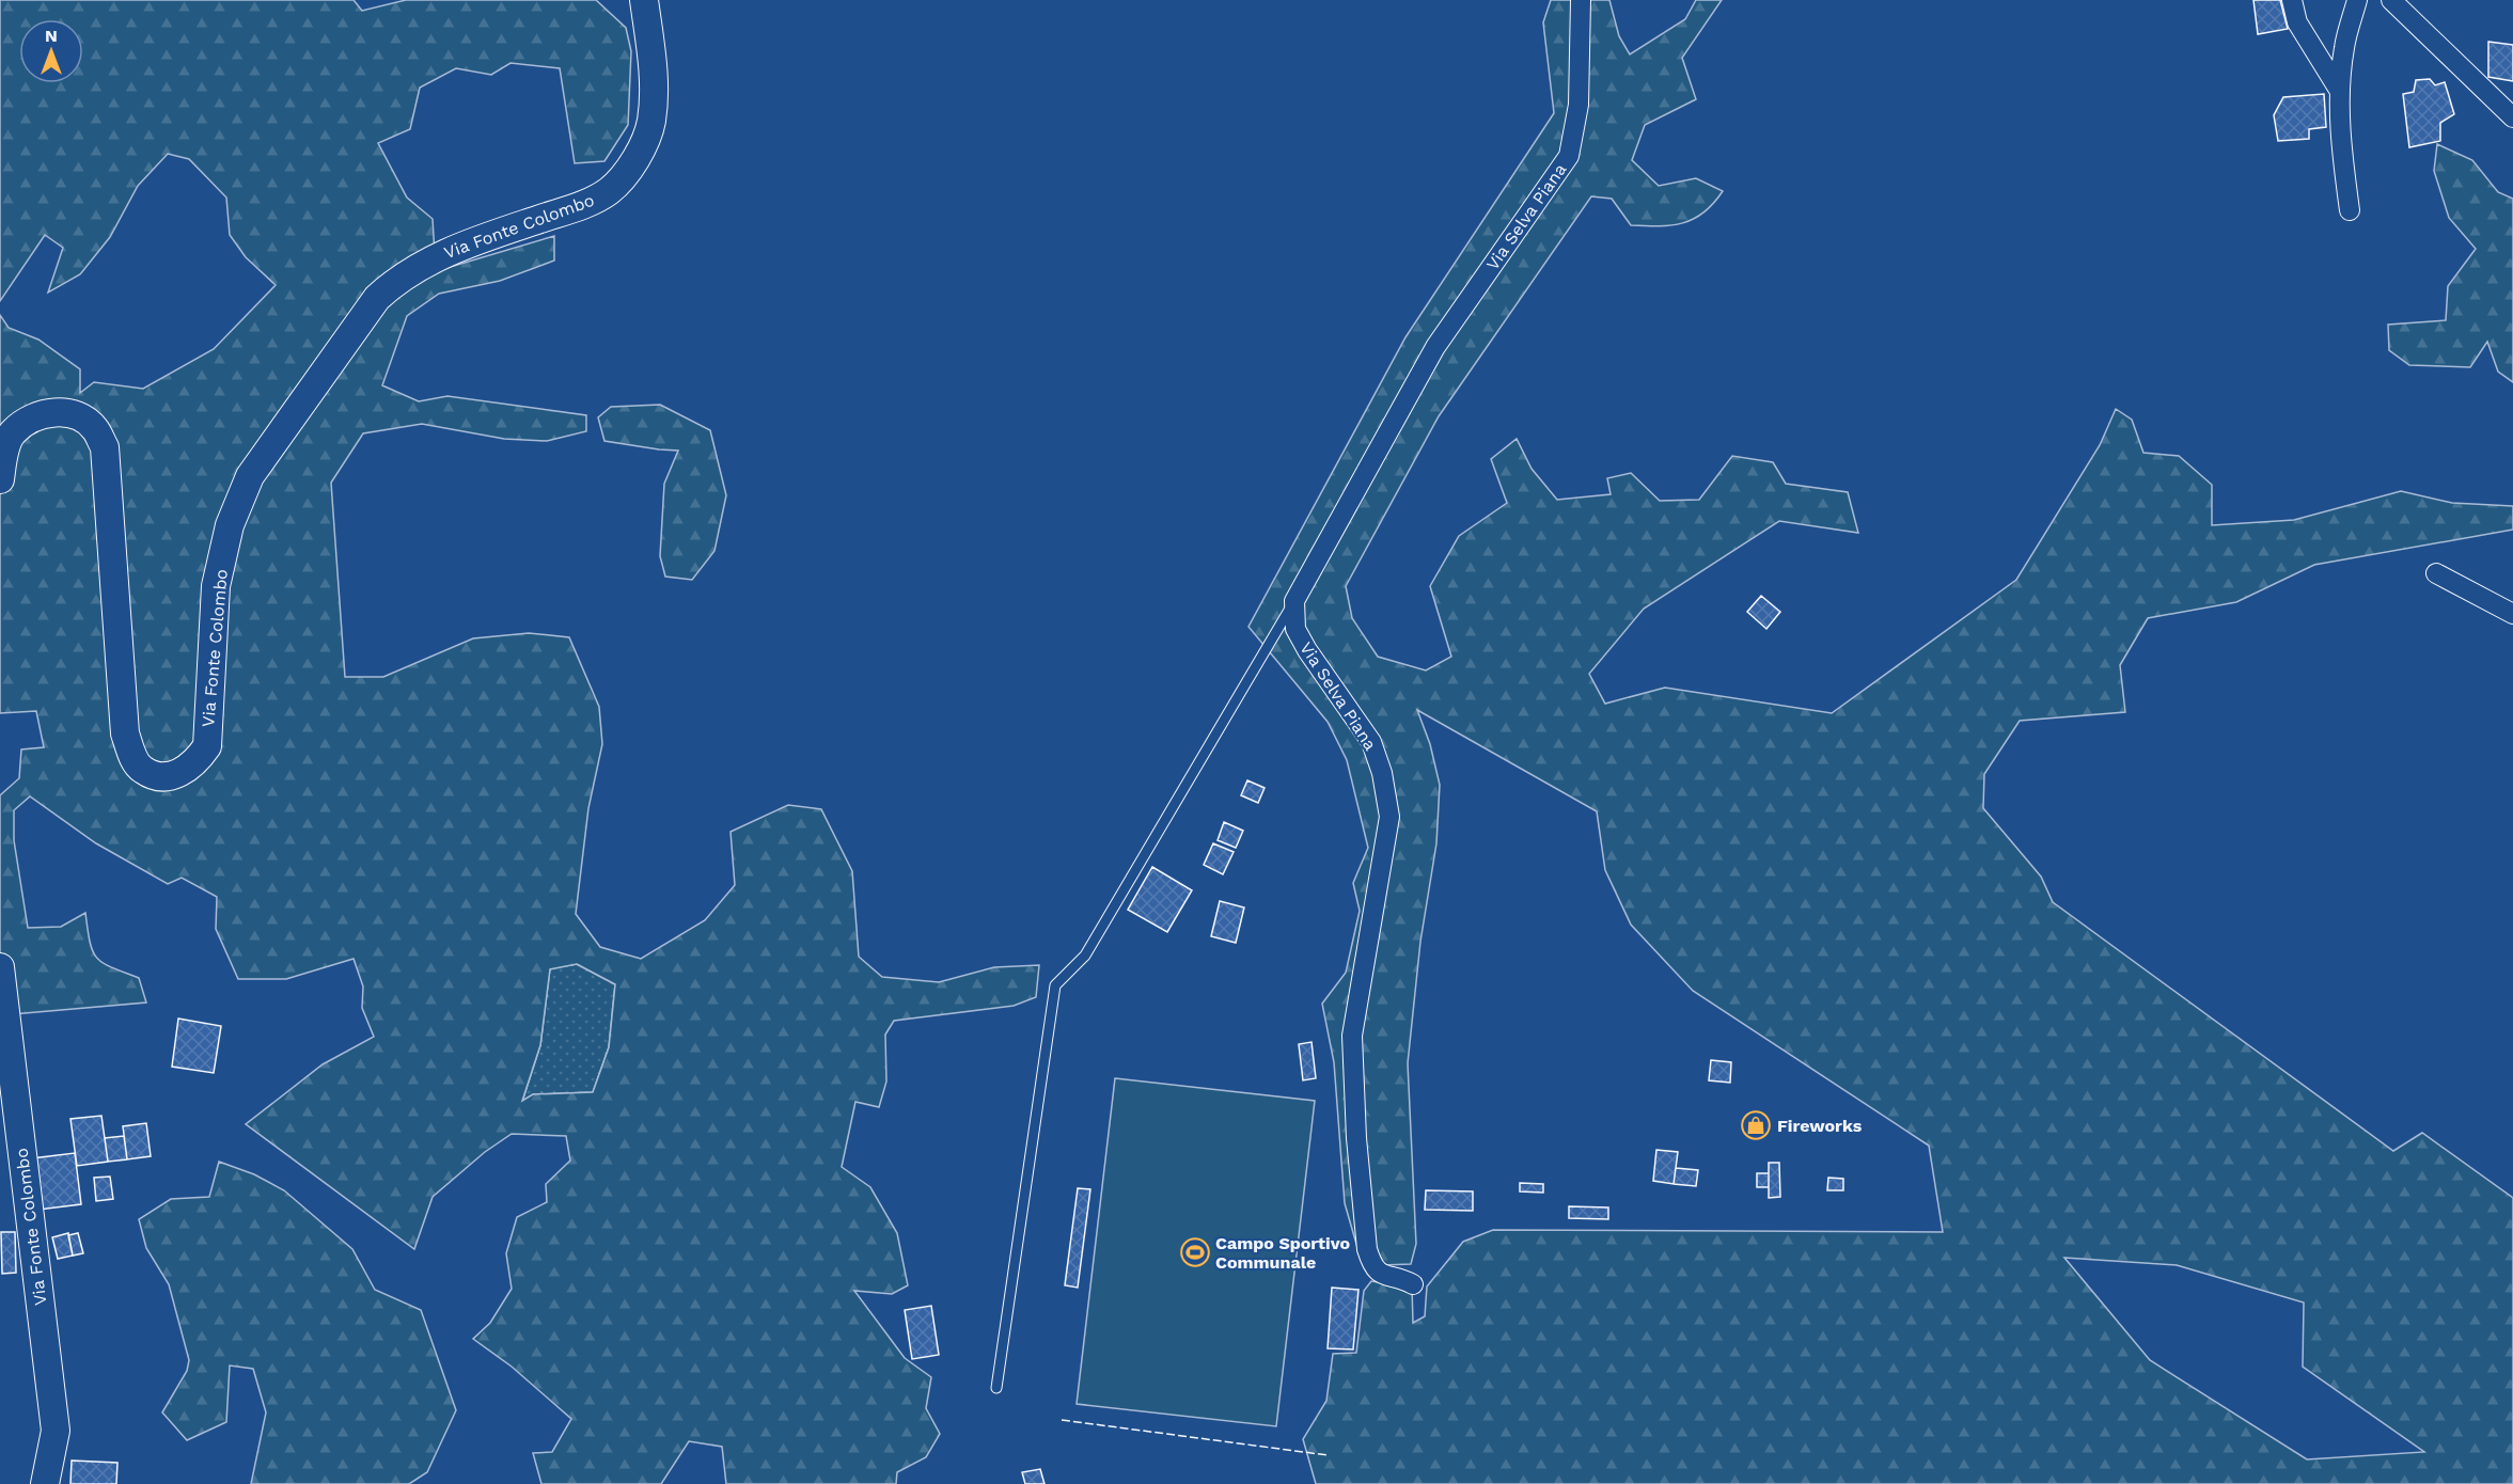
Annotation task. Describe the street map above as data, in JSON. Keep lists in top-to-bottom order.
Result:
{
  "streets": {
    "street": ["Via Selva Piana", "Via Fonte Colombo"]
  },
  "places": {
    "shop": ["Fireworks"],
    "sports": ["Campo Sportivo Communale"]
  },
  "north": "top"
}
